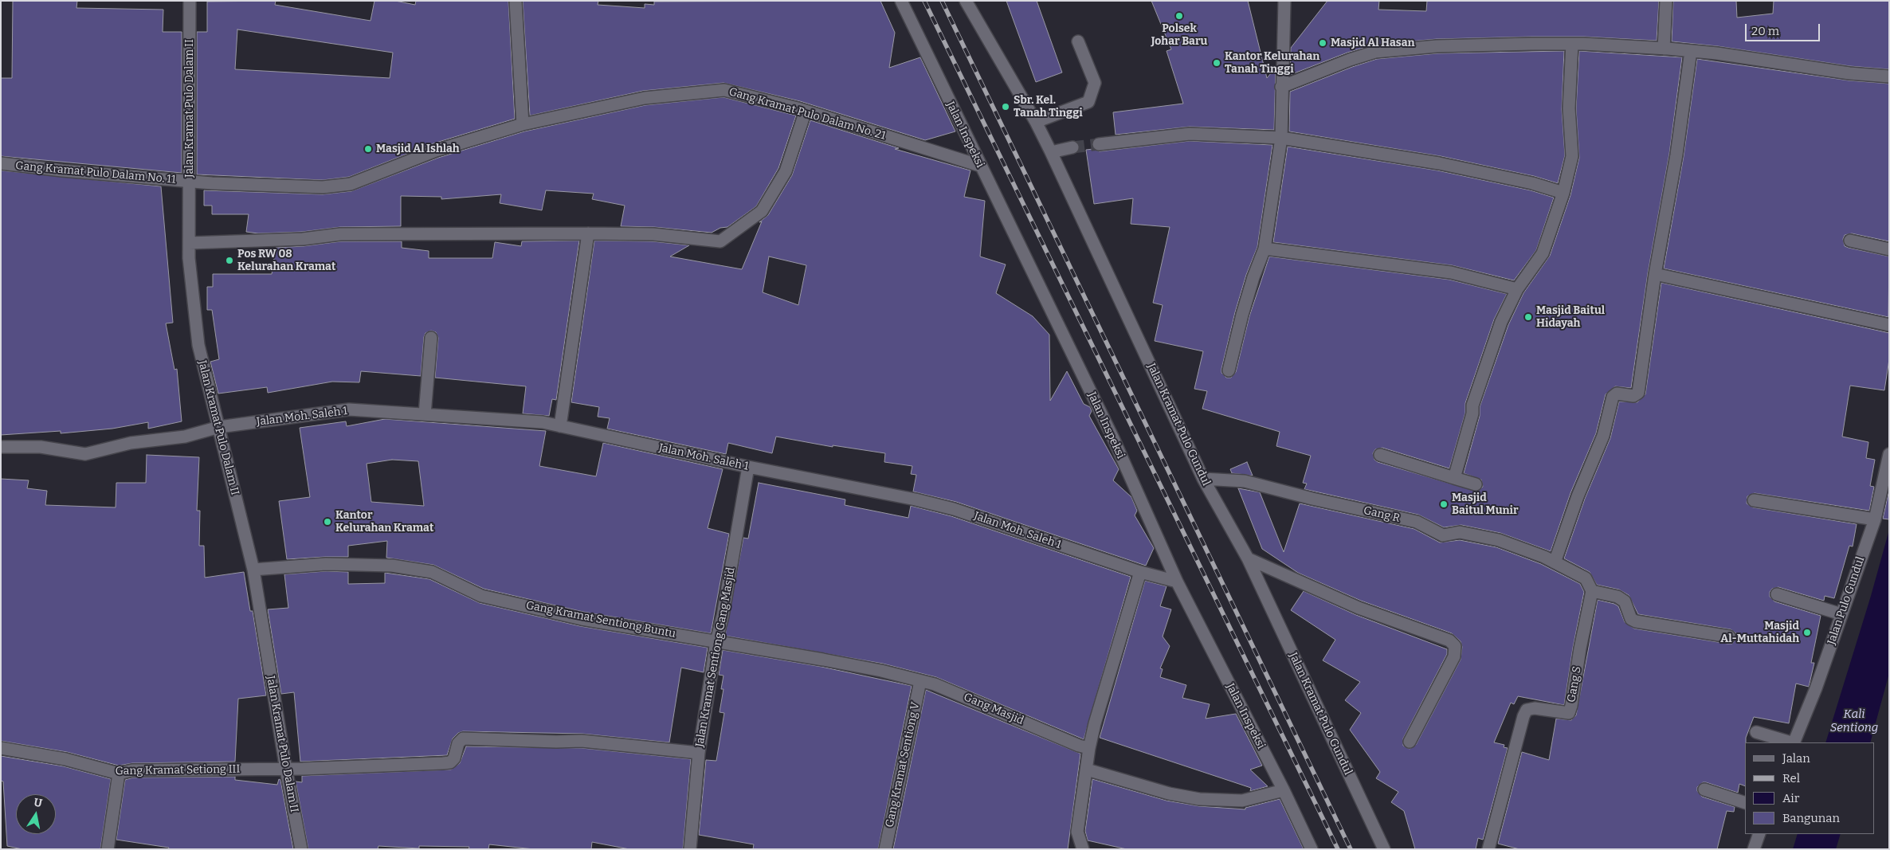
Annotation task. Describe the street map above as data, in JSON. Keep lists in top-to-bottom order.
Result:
{
  "streets": {
    "street": [
      "Jalan Kramat Pulo Dalam II",
      "Gang Kramat Pulo Dalam No. 21",
      "Jalan Inspeksi",
      "Gang Kramat Pulo Dalam No. 11",
      "Jalan Moh. Saleh 1",
      "Jalan Kramat Pulo Gundul",
      "Gang R",
      "Jalan Pulo Gundul",
      "Gang Kramat Sentiong Buntu",
      "Jalan Kramat Sentiong Gang Masjid",
      "Gang S",
      "Gang Masjid",
      "Gang Kramat Sentiong V",
      "Gang Kramat Setiong III"
    ]
  },
  "crossings": [
    ["Jalan Kramat Pulo Dalam II", "Gang Kramat Pulo Dalam No. 21"],
    ["Jalan Kramat Pulo Dalam II", "Gang Kramat Pulo Dalam No. 11"],
    ["Jalan Kramat Pulo Dalam II", "Jalan Moh. Saleh 1"],
    ["Jalan Kramat Pulo Dalam II", "Gang Kramat Sentiong Buntu"],
    ["Jalan Kramat Pulo Dalam II", "Gang Kramat Setiong III"],
    ["Gang Kramat Pulo Dalam No. 21", "Jalan Inspeksi"],
    ["Gang Kramat Pulo Dalam No. 21", "Gang Kramat Pulo Dalam No. 11"],
    ["Jalan Inspeksi", "Jalan Moh. Saleh 1"],
    ["Jalan Moh. Saleh 1", "Jalan Kramat Sentiong Gang Masjid"],
    ["Jalan Kramat Pulo Gundul", "Gang R"],
    ["Gang Kramat Sentiong Buntu", "Jalan Kramat Sentiong Gang Masjid"],
    ["Gang Kramat Sentiong Buntu", "Gang Masjid"],
    ["Jalan Kramat Sentiong Gang Masjid", "Gang Masjid"],
    ["Gang Masjid", "Gang Kramat Sentiong V"]
  ],
  "water": ["Kali Sentiong"],
  "places": [
    "Polsek Johar Baru",
    "Masjid Al Hasan",
    "Kantor Kelurahan Tanah Tinggi",
    "Sbr. Kel. Tanah Tinggi",
    "Masjid Al Ishlah",
    "Pos RW 08 Kelurahan Kramat",
    "Masjid Baitul Hidayah",
    "Masjid Baitul Munir",
    "Kantor Kelurahan Kramat",
    "Masjid Al-Muttahidah"
  ],
  "legend": [
    "Jalan",
    "Rel",
    "Air",
    "Bangunan"
  ],
  "scale_bar": "20 m",
  "north": "top"
}
